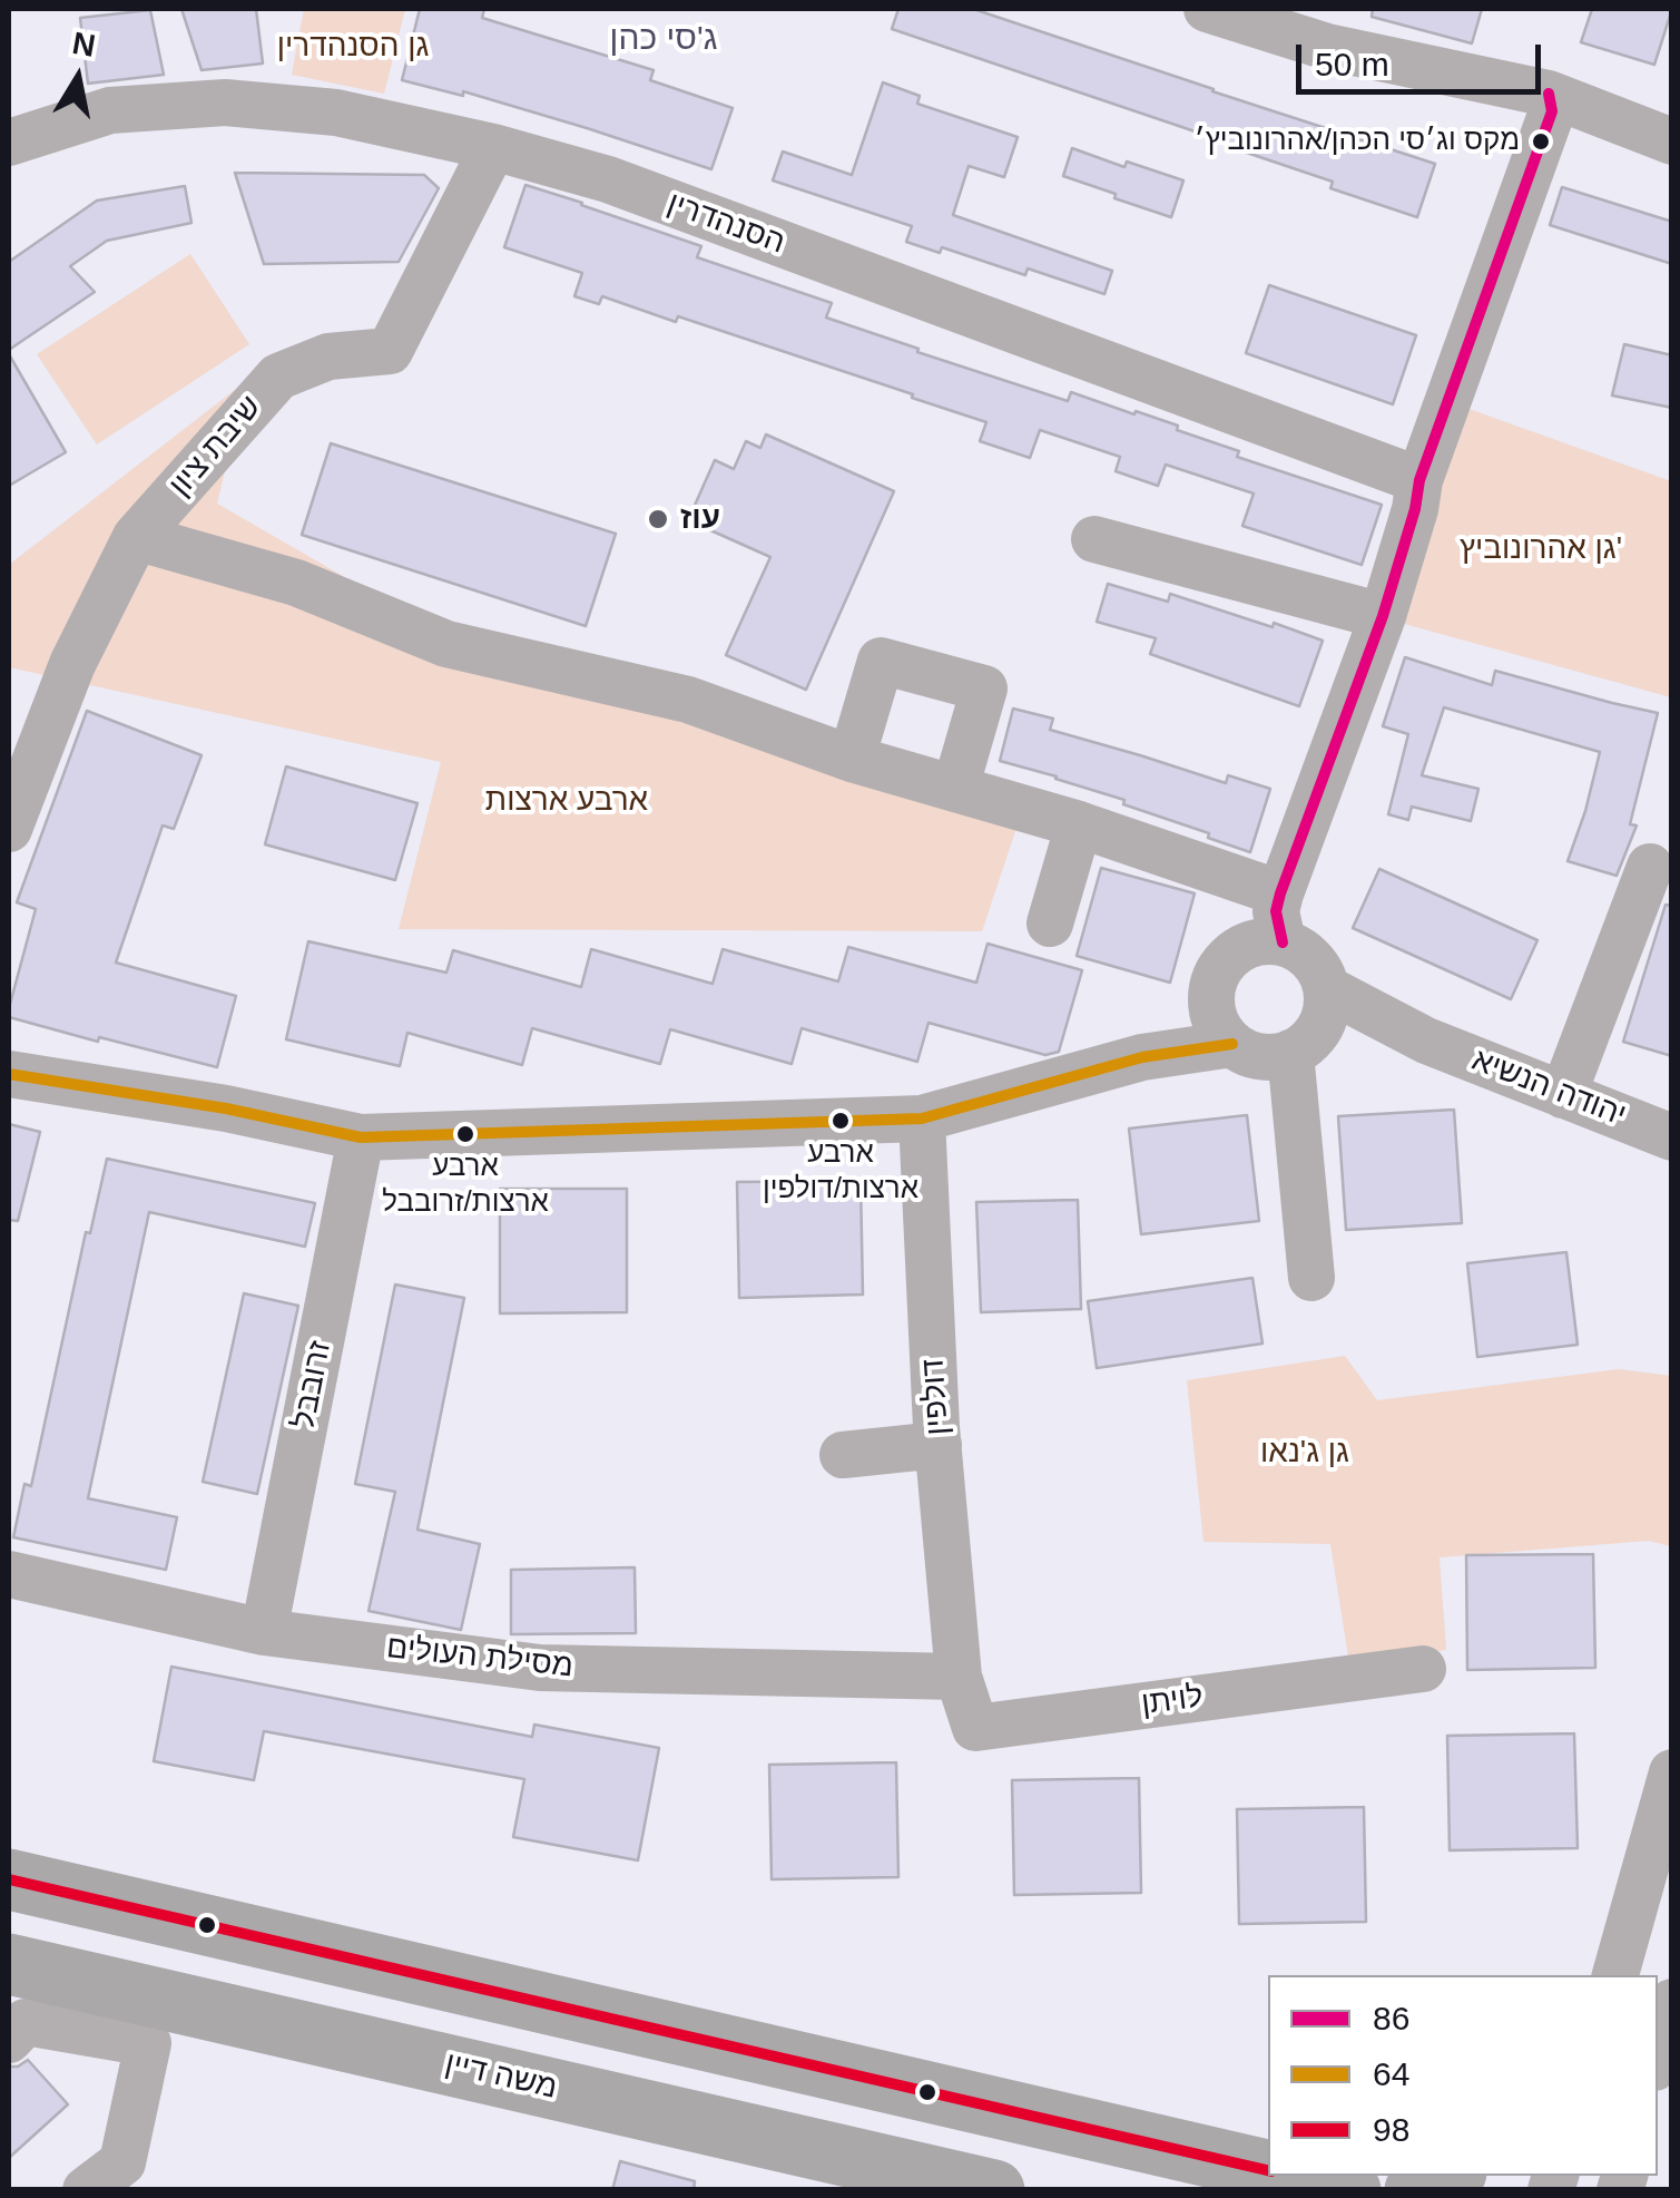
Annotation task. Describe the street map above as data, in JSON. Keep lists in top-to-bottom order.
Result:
{
  "streets": {
    "main road": ["משה דיין"],
    "street": [
      "הסנהדרין",
      "שיבת ציון",
      "יהודה הנשיא",
      "זרובבל",
      "דולפין",
      "מסילת העולים",
      "לויתן"
    ]
  },
  "crossings": [
    ["הסנהדרין", "שיבת ציון"],
    ["זרובבל", "מסילת העולים"],
    ["דולפין", "מסילת העולים"],
    ["דולפין", "לויתן"],
    ["מסילת העולים", "לויתן"]
  ],
  "districts": ["ג'סי כהן"],
  "parks": [
    "גן הסנהדרין",
    "גן אהרונוביץ'",
    "ארבע ארצות",
    "גן ג'נאו"
  ],
  "places": [
    "מקס וג׳סי הכהן/אהרונוביץ׳",
    "עוז",
    "ארבע ארצות/דולפין",
    "ארבע ארצות/זרובבל"
  ],
  "lines": ["transit line 86", "transit line 64", "transit line 98"],
  "legend": ["86", "64", "98"],
  "scale_bar": "50 m",
  "north": "top"
}
